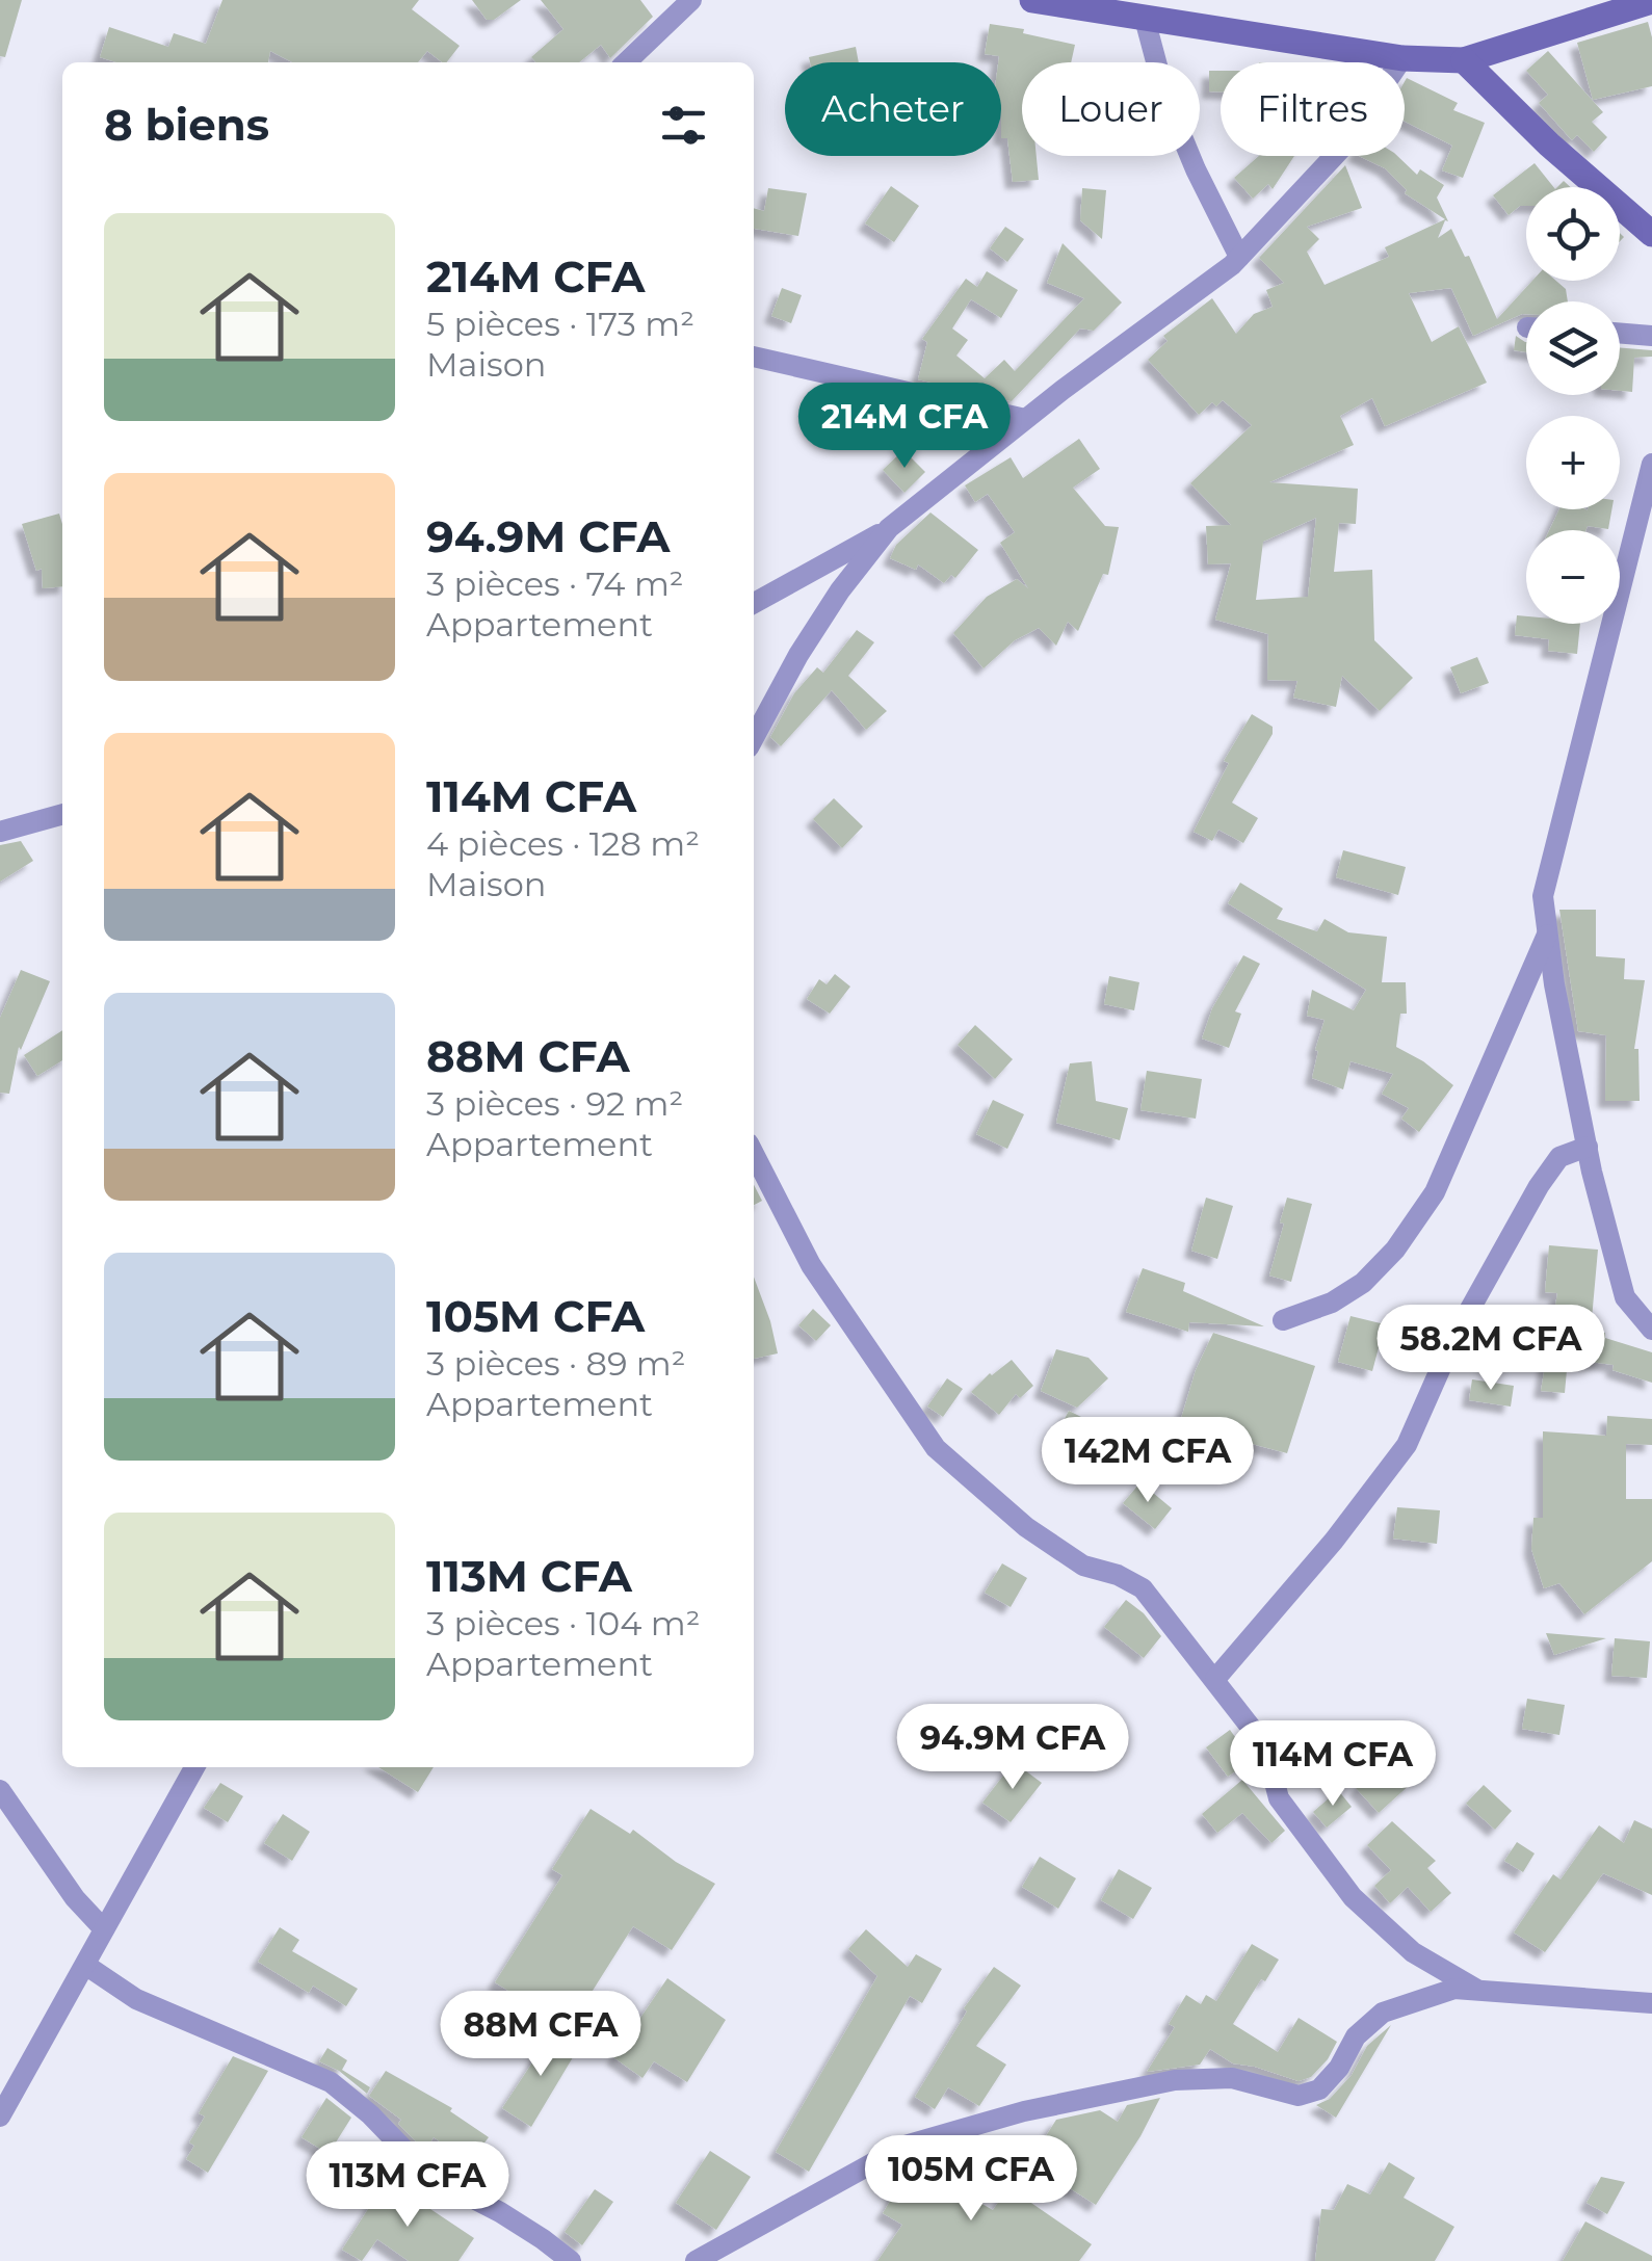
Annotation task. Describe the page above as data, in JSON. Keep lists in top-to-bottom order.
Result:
{
  "page": {
    "chip": ["Acheter", "Louer", "Filtres"],
    "heading": "8 biens",
    "map_buttons": ["+", "−"],
    "list": [
      {
        "name": "214M CFA",
        "note": "5 pièces · 173 m² · Maison"
      },
      {
        "name": "94.9M CFA",
        "note": "3 pièces · 74 m² · Appartement"
      },
      {
        "name": "114M CFA",
        "note": "4 pièces · 128 m² · Maison"
      },
      {
        "name": "88M CFA",
        "note": "3 pièces · 92 m² · Appartement"
      },
      {
        "name": "105M CFA",
        "note": "3 pièces · 89 m² · Appartement"
      },
      {
        "name": "113M CFA",
        "note": "3 pièces · 104 m² · Appartement"
      }
    ],
    "price": [
      "214M CFA",
      "58.2M CFA",
      "142M CFA",
      "94.9M CFA",
      "114M CFA",
      "88M CFA",
      "105M CFA",
      "113M CFA"
    ]
  }
}
